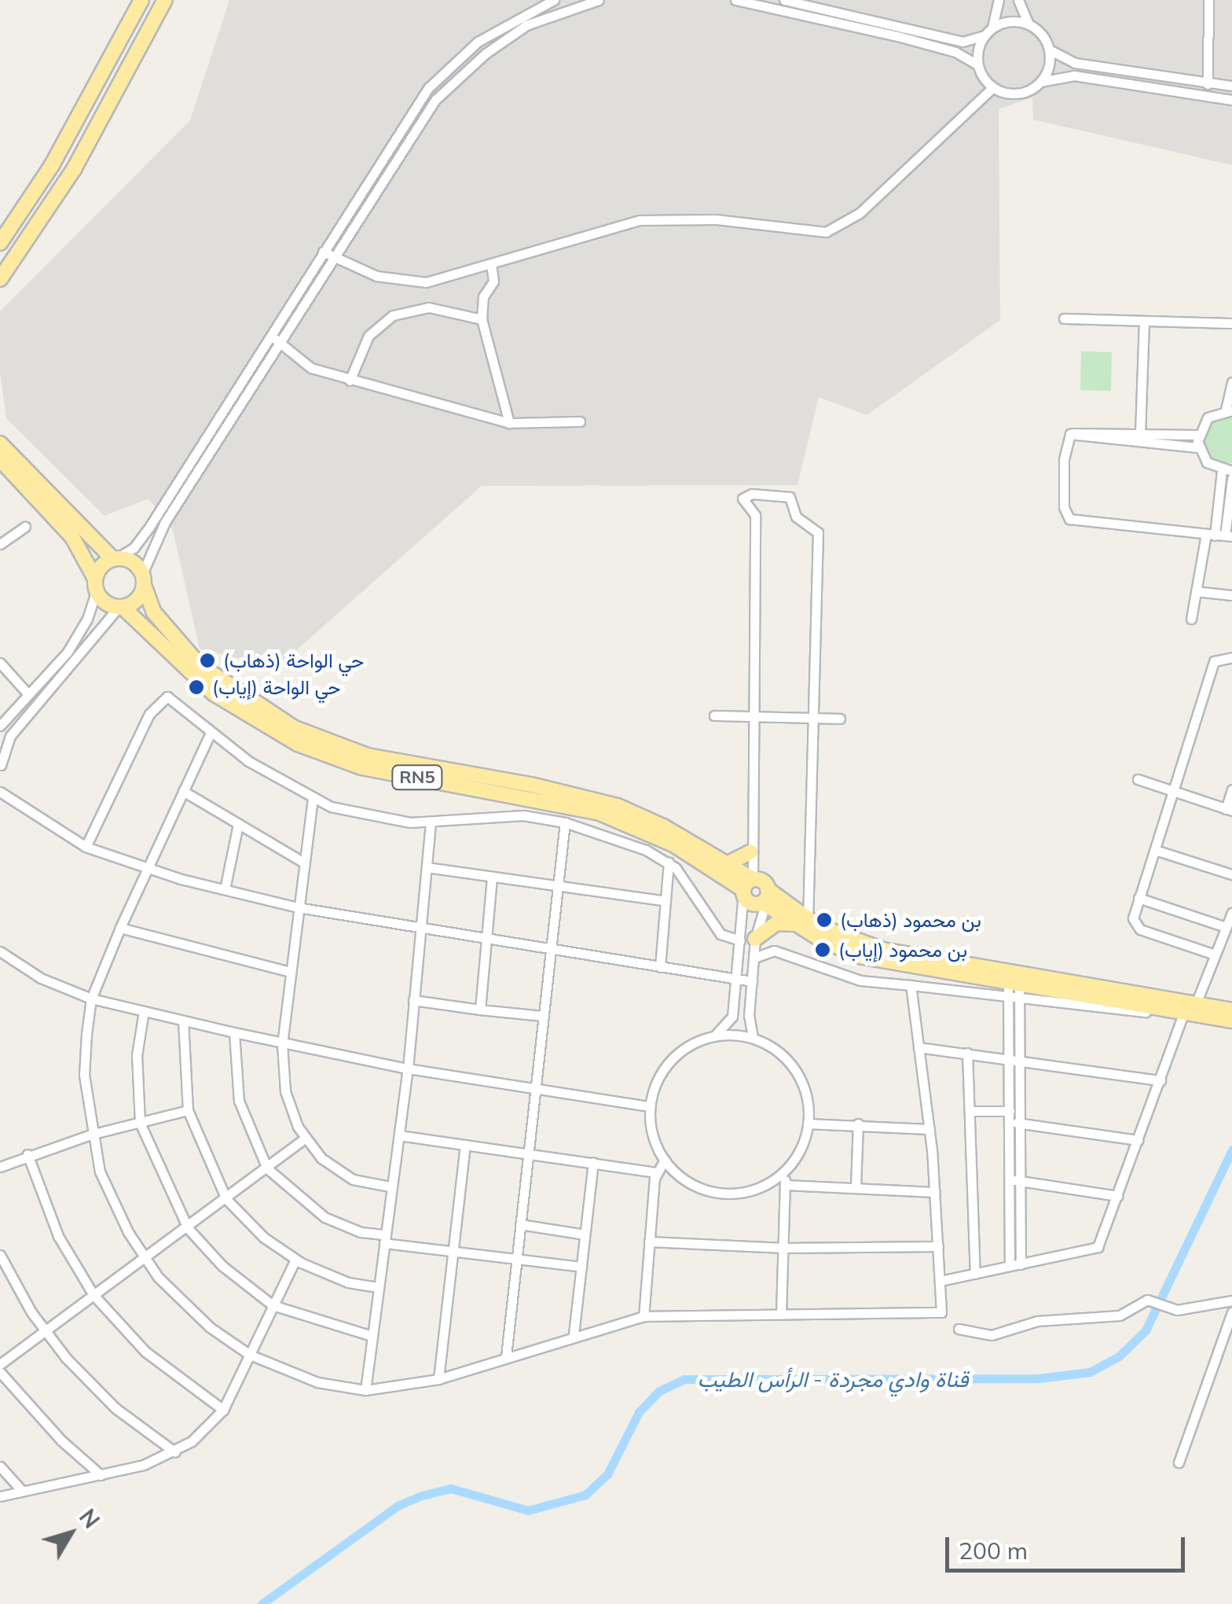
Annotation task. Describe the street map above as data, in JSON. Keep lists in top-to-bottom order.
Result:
{
  "streets": {
    "highway": ["RN5"]
  },
  "water": ["قناة وادي مجردة - الرأس الطيب"],
  "places": [
    "حي الواحة (ذهاب)",
    "حي الواحة (إياب)",
    "بن محمود (ذهاب)",
    "بن محمود (إياب)"
  ],
  "scale_bar": "200 m",
  "north": "top right"
}
